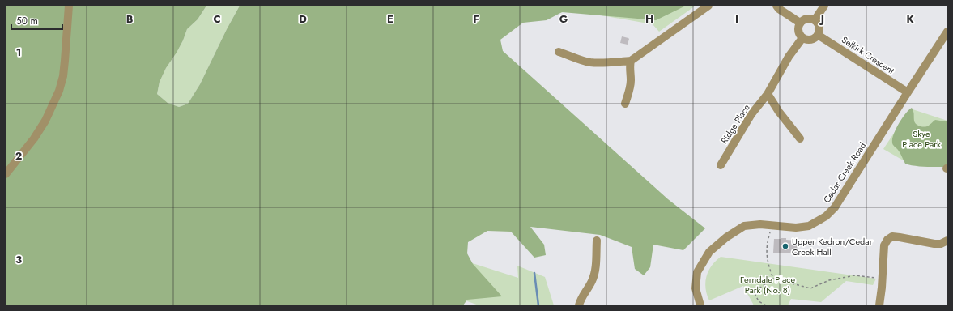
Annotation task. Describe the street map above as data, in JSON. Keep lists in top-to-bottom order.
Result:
{
  "streets": {
    "street": ["Selkirk Crescent", "Ridge Place", "Cedar Creek Road"]
  },
  "crossings": [
    ["Selkirk Crescent", "Ridge Place"],
    ["Selkirk Crescent", "Cedar Creek Road"]
  ],
  "parks": ["Skye Place Park", "Ferndale Place Park (No. 8)"],
  "places": ["Upper Kedron/Cedar Creek Hall"],
  "scale_bar": "50 m",
  "grid": {
    "columns": [
      "B",
      "C",
      "D",
      "E",
      "F",
      "G",
      "H",
      "I",
      "J",
      "K"
    ],
    "rows": ["1", "2", "3"]
  }
}
